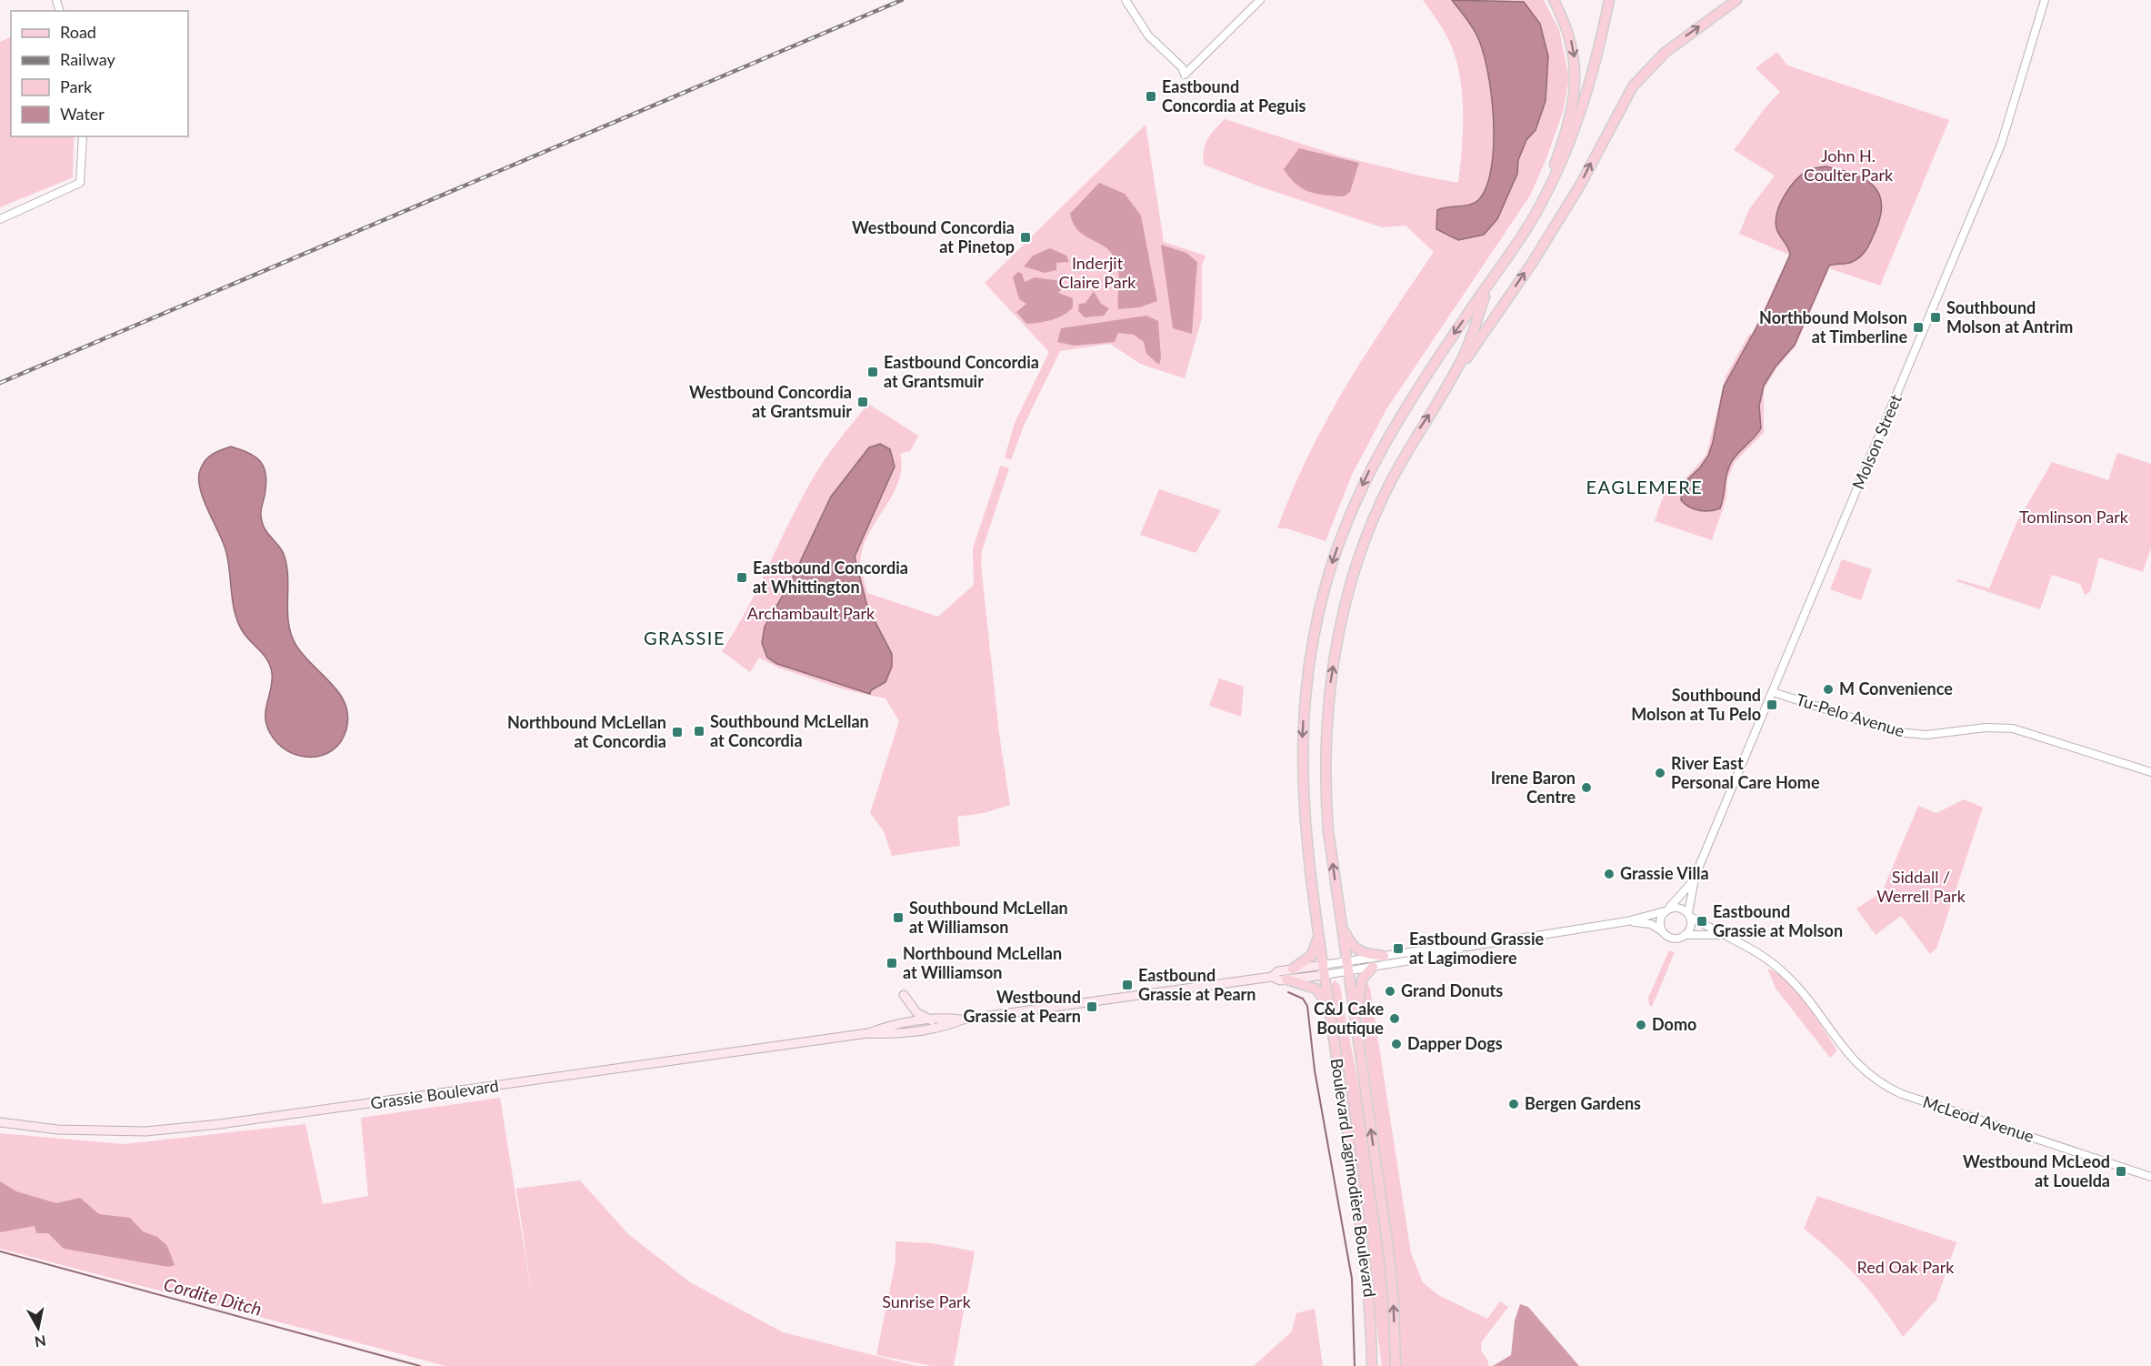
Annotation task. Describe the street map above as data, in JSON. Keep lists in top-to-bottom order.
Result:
{
  "streets": {
    "main road": ["Grassie Boulevard", "Boulevard Lagimodière Boulevard"],
    "street": ["Molson Street", "Tu-Pelo Avenue", "McLeod Avenue"]
  },
  "crossings": [
    ["Molson Street", "Tu-Pelo Avenue"],
    ["Molson Street", "Grassie Boulevard"],
    ["Grassie Boulevard", "Boulevard Lagimodière Boulevard"]
  ],
  "districts": ["EAGLEMERE", "GRASSIE"],
  "water": ["Cordite Ditch"],
  "parks": [
    "John H. Coulter Park",
    "Inderjit Claire Park",
    "Tomlinson Park",
    "Archambault Park",
    "Siddall / Werrell Park",
    "Red Oak Park",
    "Sunrise Park"
  ],
  "places": {
    "transit": [
      "Eastbound Concordia at Peguis",
      "Westbound Concordia at Pinetop",
      "Southbound Molson at Antrim",
      "Northbound Molson at Timberline",
      "Eastbound Concordia at Grantsmuir",
      "Westbound Concordia at Grantsmuir",
      "Eastbound Concordia at Whittington",
      "Southbound Molson at Tu Pelo",
      "Southbound McLellan at Concordia",
      "Northbound McLellan at Concordia",
      "Southbound McLellan at Williamson",
      "Eastbound Grassie at Molson",
      "Eastbound Grassie at Lagimodiere",
      "Northbound McLellan at Williamson",
      "Eastbound Grassie at Pearn",
      "Westbound Grassie at Pearn",
      "Westbound McLeod at Louelda"
    ],
    "other": [
      "M Convenience",
      "River East Personal Care Home",
      "Irene Baron Centre",
      "Grassie Villa",
      "Grand Donuts",
      "C&J Cake Boutique",
      "Domo",
      "Dapper Dogs",
      "Bergen Gardens"
    ]
  },
  "legend": [
    "Road",
    "Railway",
    "Park",
    "Water"
  ],
  "north": "bottom"
}
